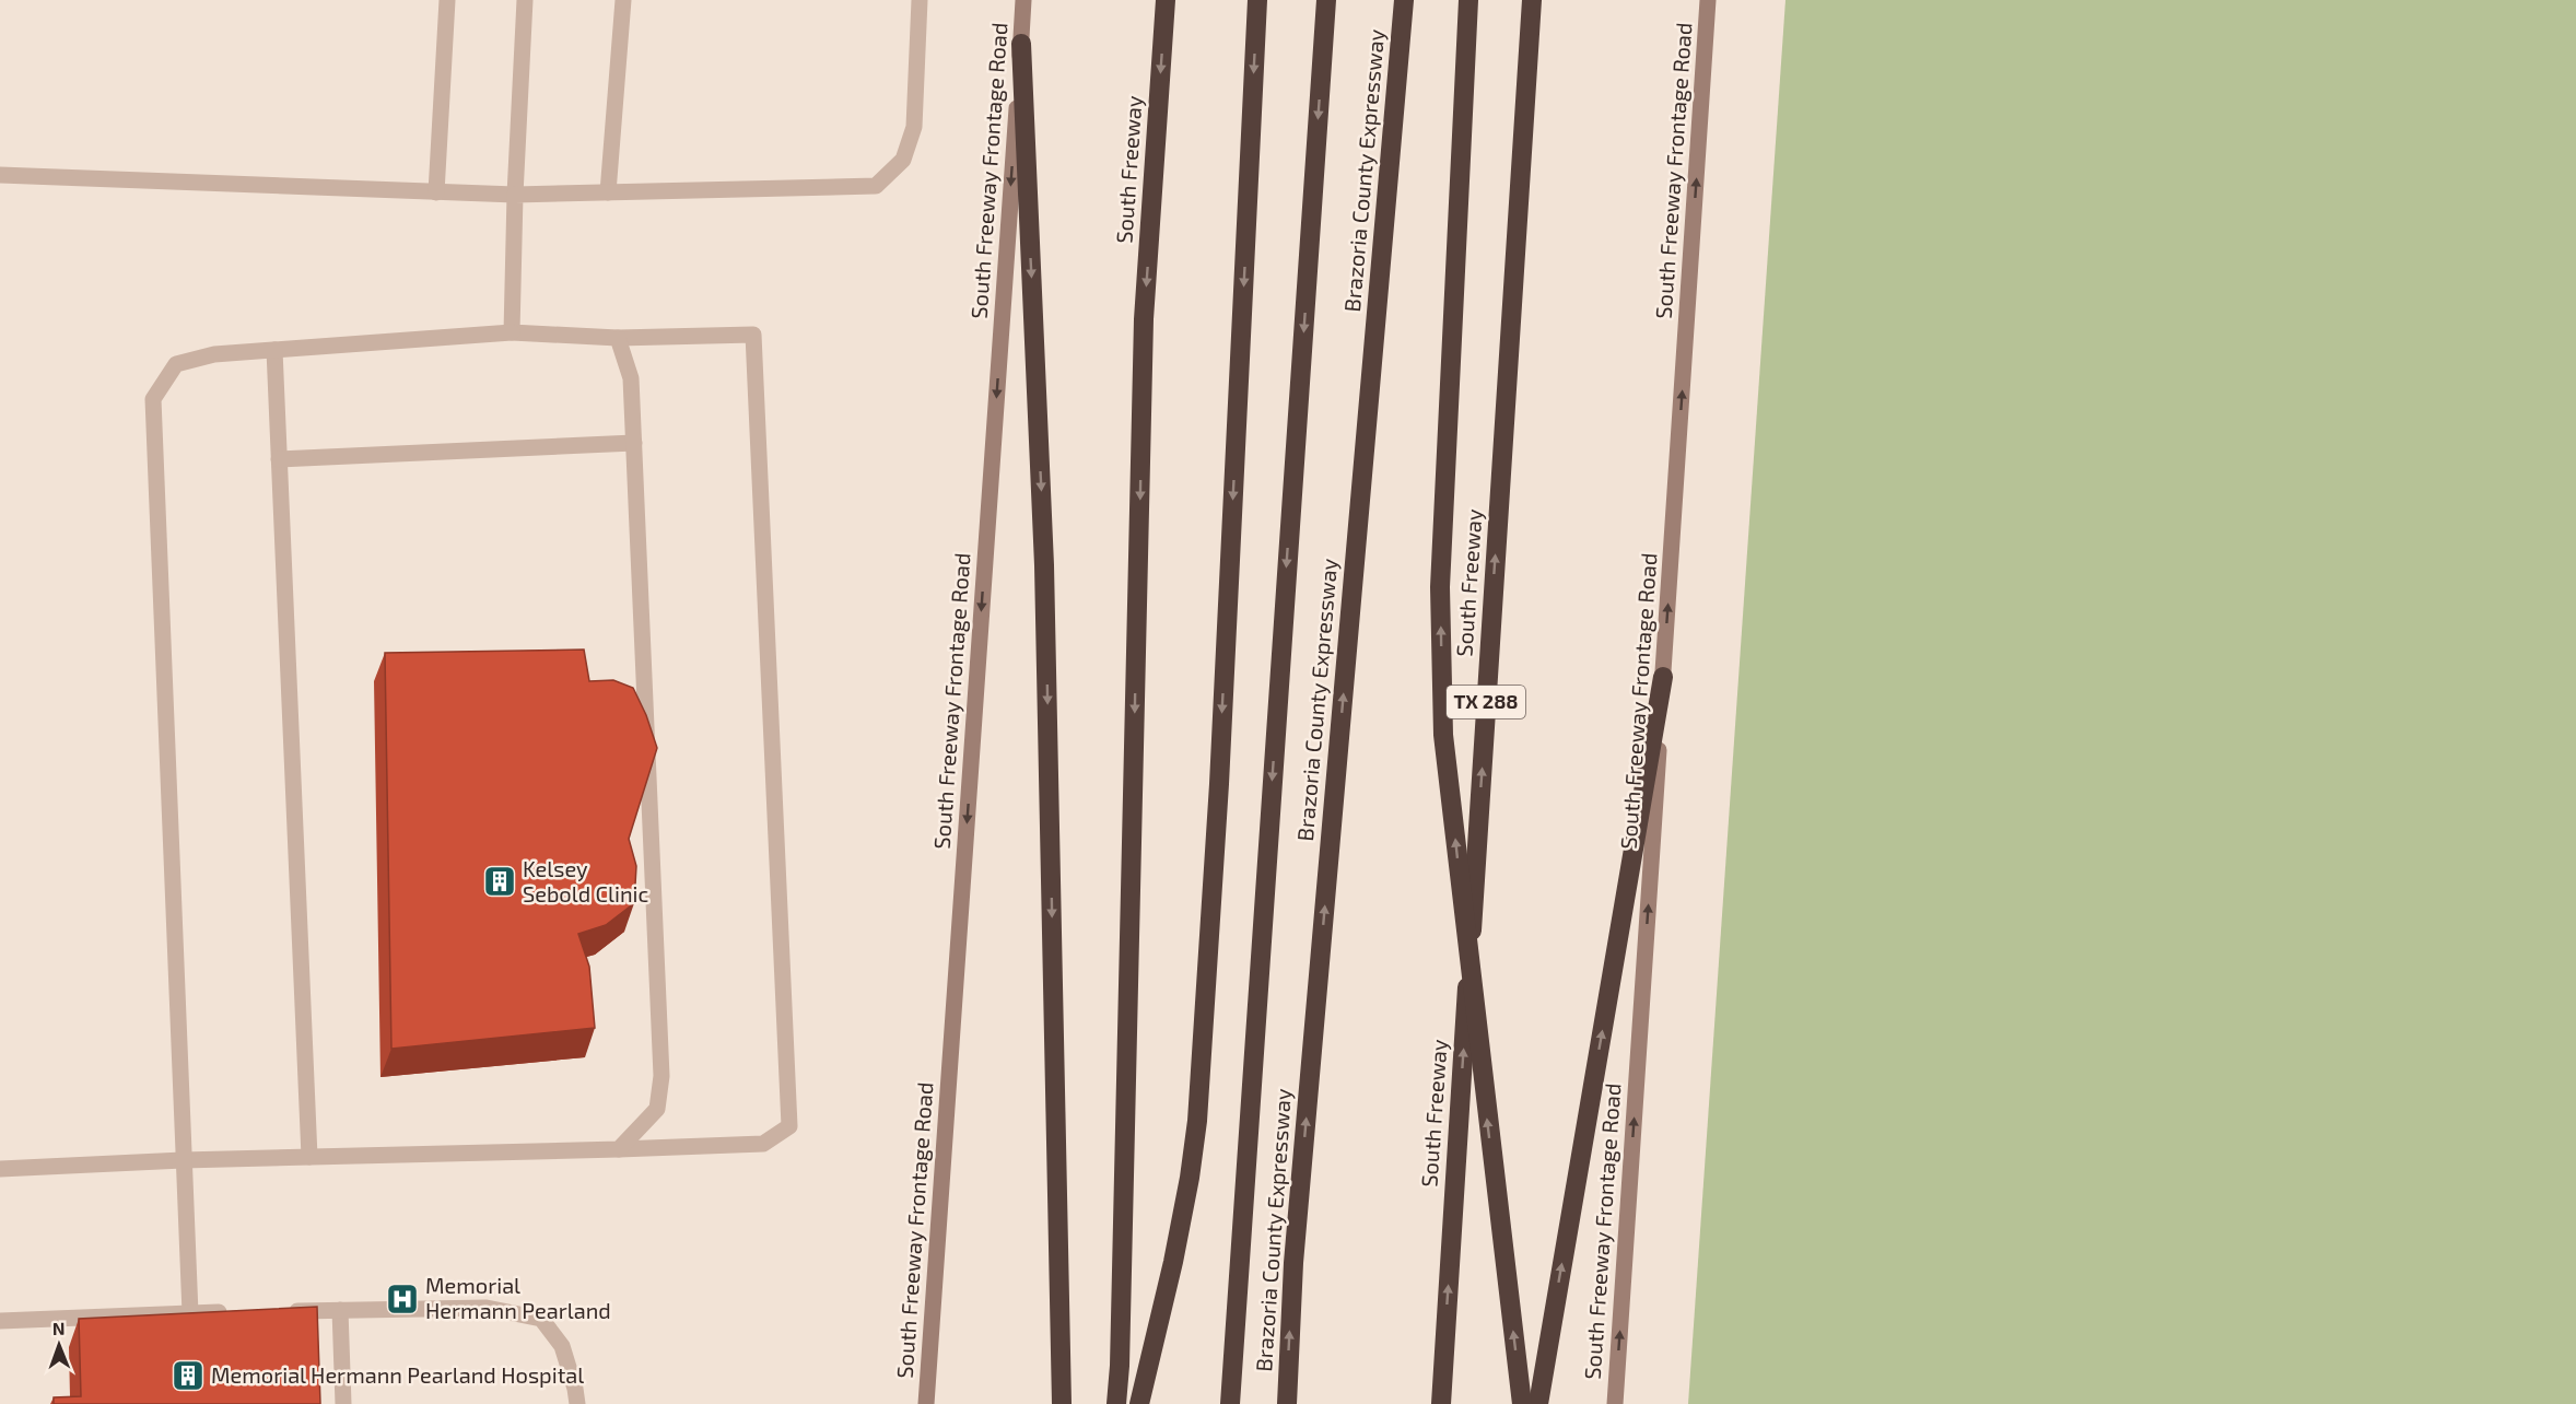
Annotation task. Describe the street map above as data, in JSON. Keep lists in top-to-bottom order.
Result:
{
  "streets": {
    "highway": ["South Freeway", "Brazoria County Expressway", "TX 288"],
    "main road": ["South Freeway Frontage Road"]
  },
  "places": {
    "building": ["Kelsey Sebold Clinic", "Memorial Hermann Pearland Hospital"],
    "hospital": ["Memorial Hermann Pearland"]
  },
  "north": "top"
}
